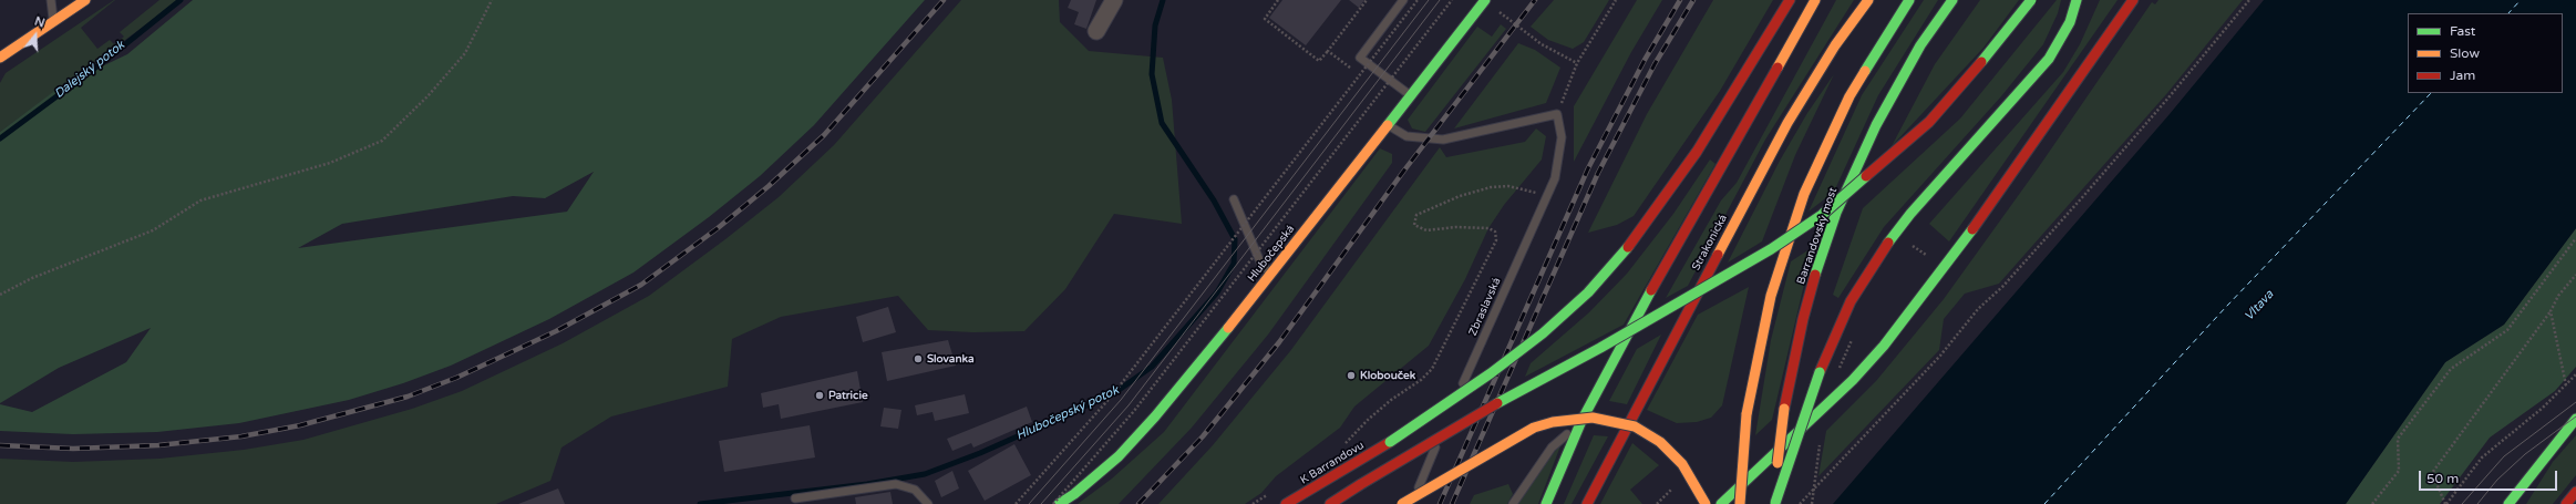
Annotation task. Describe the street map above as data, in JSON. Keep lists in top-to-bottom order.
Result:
{
  "streets": {
    "main road": [
      "Barrandovský most",
      "Strakonická",
      "Hlubočepská",
      "K Barrandovu"
    ],
    "lane": ["Zbraslavská"]
  },
  "water": ["Dalejský potok", "Vltava", "Hlubočepský potok"],
  "places": ["Slovanka", "Klobouček", "Patricie"],
  "legend": ["Fast", "Slow", "Jam"],
  "scale_bar": "50 m",
  "north": "top"
}
